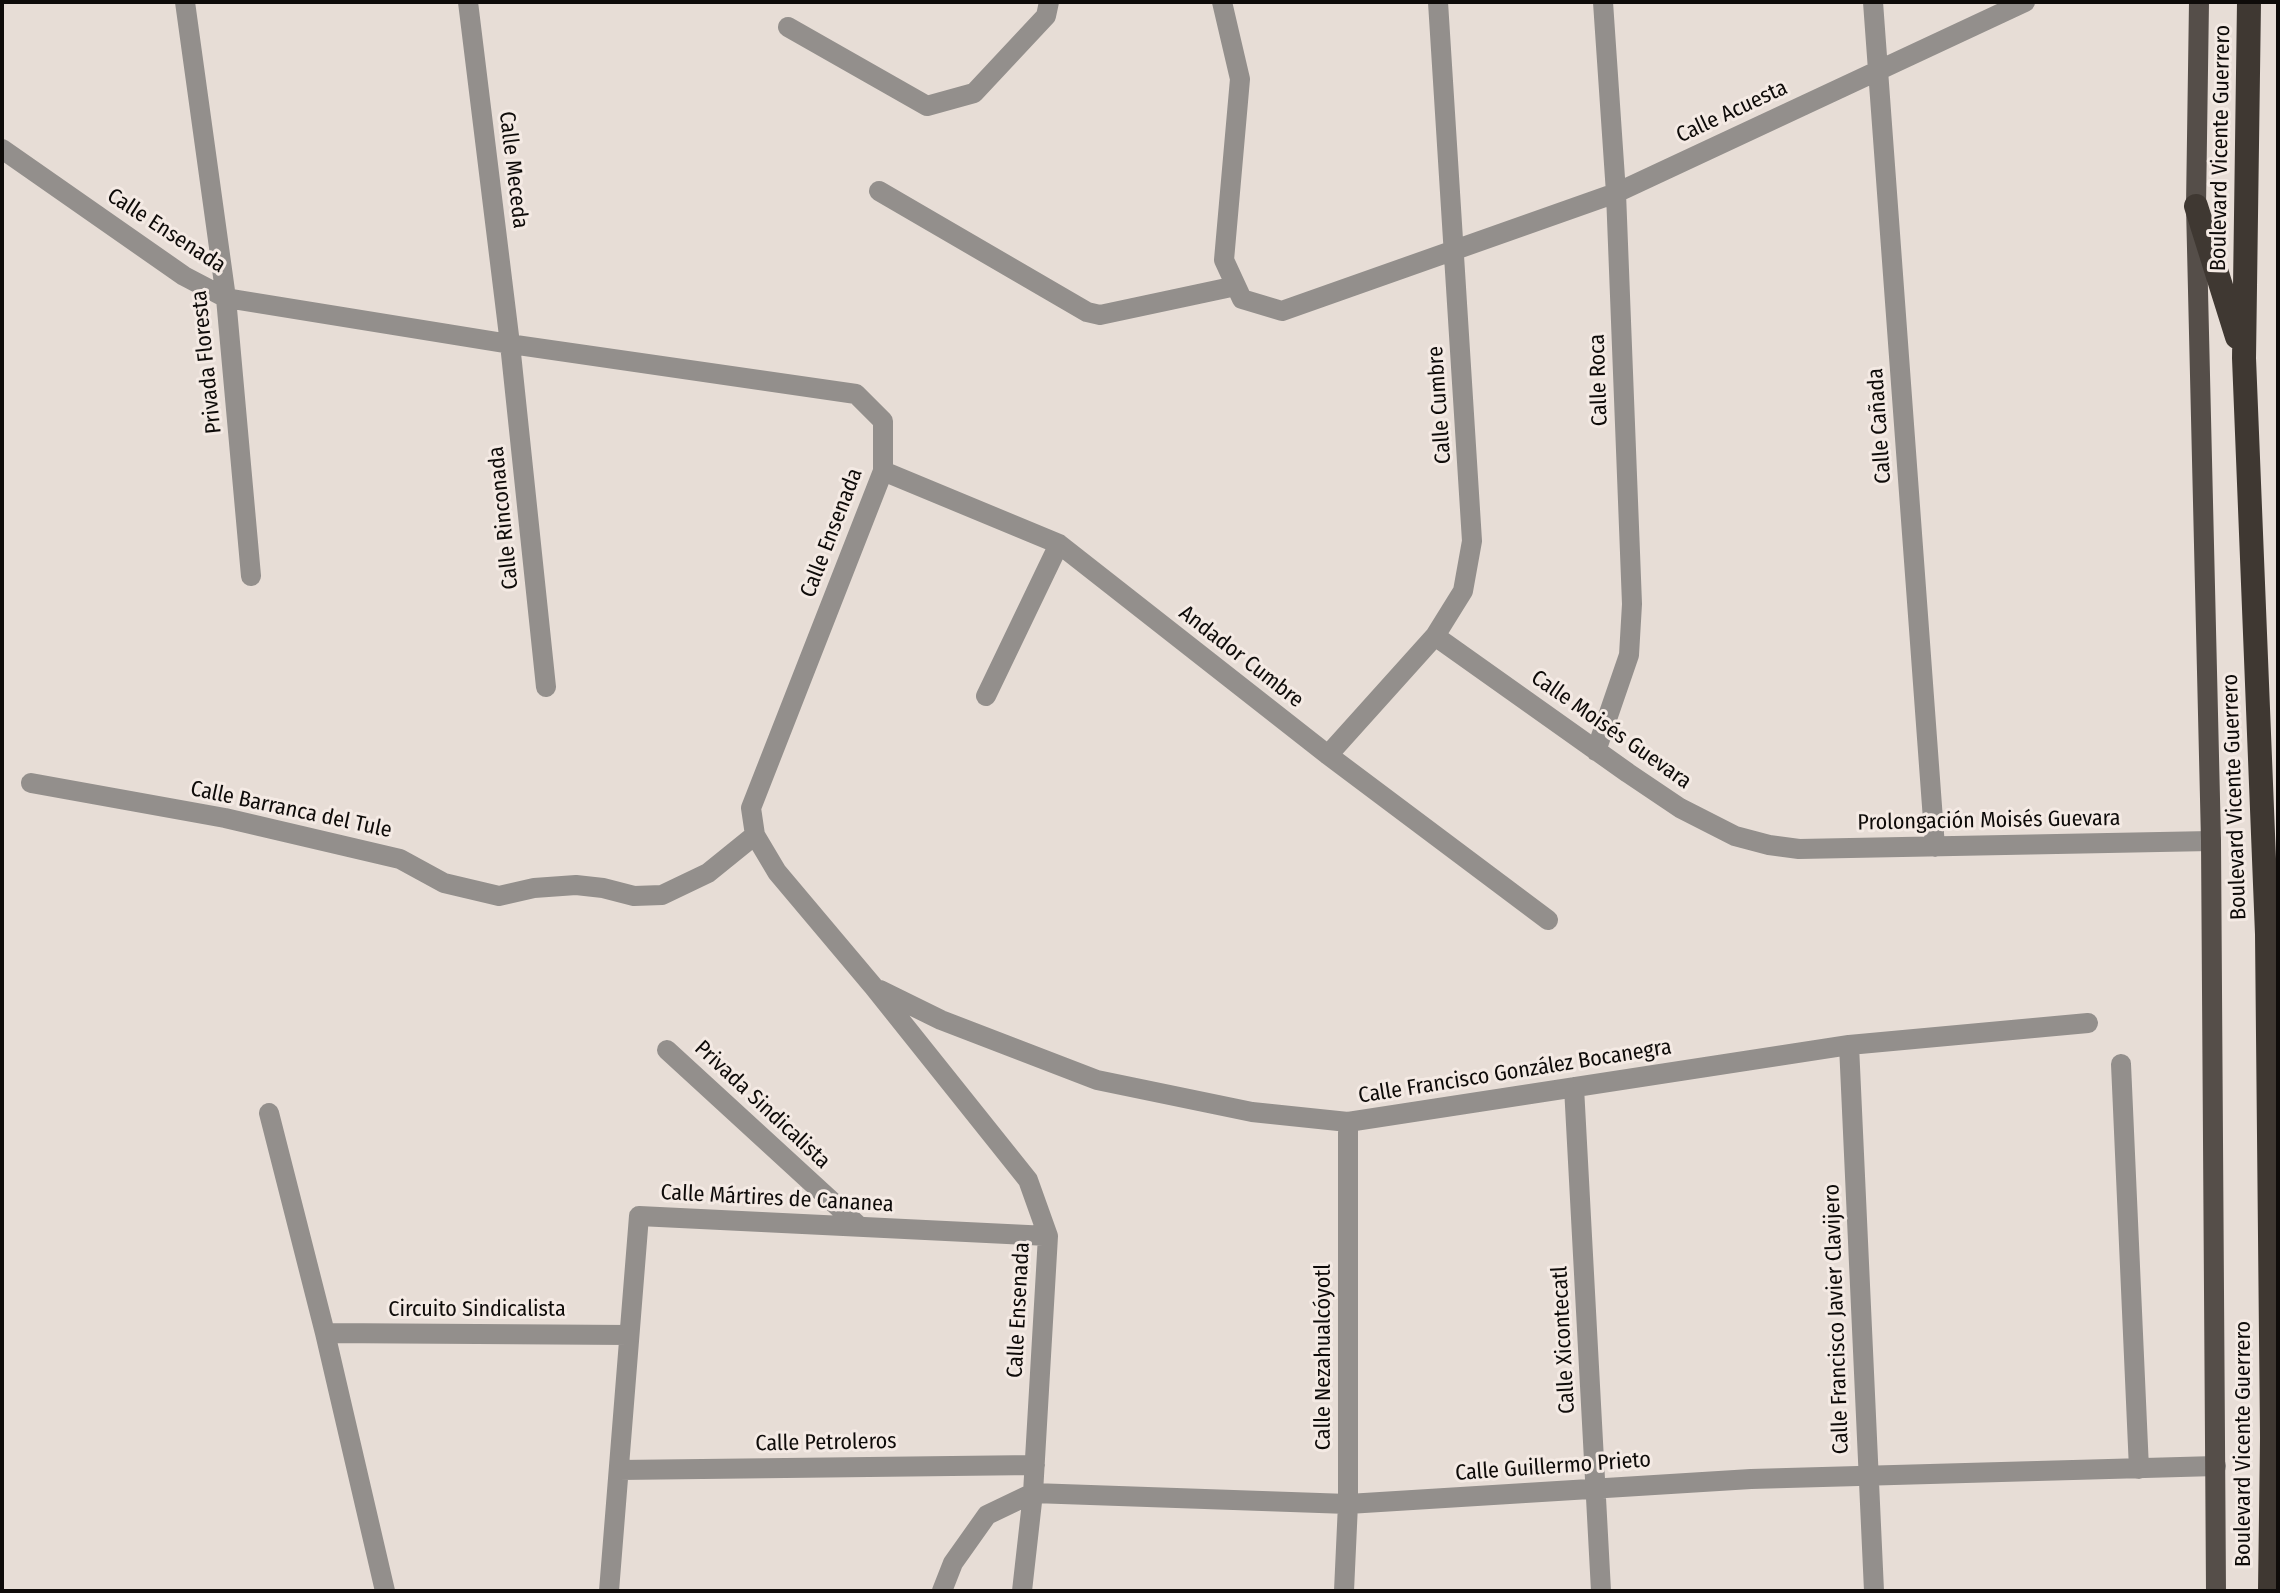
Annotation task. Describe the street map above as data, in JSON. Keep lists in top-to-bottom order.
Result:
{
  "streets": {
    "highway": ["Boulevard Vicente Guerrero"],
    "street": [
      "Calle Acuesta",
      "Calle Meceda",
      "Calle Ensenada",
      "Privada Floresta",
      "Calle Roca",
      "Calle Cumbre",
      "Calle Cañada",
      "Calle Rinconada",
      "Andador Cumbre",
      "Calle Moisés Guevara",
      "Calle Barranca del Tule",
      "Prolongación Moisés Guevara",
      "Calle Francisco González Bocanegra",
      "Privada Sindicalista",
      "Calle Mártires de Cananea",
      "Circuito Sindicalista",
      "Calle Francisco Javier Clavijero",
      "Calle Xicontecatl",
      "Calle Nezahualcóyotl",
      "Calle Petroleros",
      "Calle Guillermo Prieto"
    ]
  },
  "crossings": [
    ["Calle Acuesta", "Calle Roca"],
    ["Calle Acuesta", "Calle Cumbre"],
    ["Calle Acuesta", "Calle Cañada"],
    ["Boulevard Vicente Guerrero", "Prolongación Moisés Guevara"],
    ["Boulevard Vicente Guerrero", "Calle Guillermo Prieto"],
    ["Calle Meceda", "Calle Ensenada"],
    ["Calle Meceda", "Calle Rinconada"],
    ["Calle Ensenada", "Privada Floresta"],
    ["Calle Ensenada", "Calle Rinconada"],
    ["Calle Ensenada", "Andador Cumbre"],
    ["Calle Ensenada", "Calle Barranca del Tule"],
    ["Calle Ensenada", "Calle Francisco González Bocanegra"],
    ["Calle Ensenada", "Calle Mártires de Cananea"],
    ["Calle Ensenada", "Calle Petroleros"],
    ["Calle Ensenada", "Calle Guillermo Prieto"],
    ["Calle Roca", "Calle Moisés Guevara"],
    ["Calle Cumbre", "Andador Cumbre"],
    ["Calle Cumbre", "Calle Moisés Guevara"],
    ["Calle Cañada", "Prolongación Moisés Guevara"],
    ["Calle Moisés Guevara", "Prolongación Moisés Guevara"],
    ["Calle Francisco González Bocanegra", "Calle Francisco Javier Clavijero"],
    ["Calle Francisco González Bocanegra", "Calle Xicontecatl"],
    ["Calle Francisco González Bocanegra", "Calle Nezahualcóyotl"],
    ["Privada Sindicalista", "Calle Mártires de Cananea"],
    ["Calle Mártires de Cananea", "Circuito Sindicalista"],
    ["Calle Mártires de Cananea", "Calle Petroleros"],
    ["Calle Francisco Javier Clavijero", "Calle Guillermo Prieto"],
    ["Calle Xicontecatl", "Calle Guillermo Prieto"],
    ["Calle Nezahualcóyotl", "Calle Guillermo Prieto"]
  ]
}
